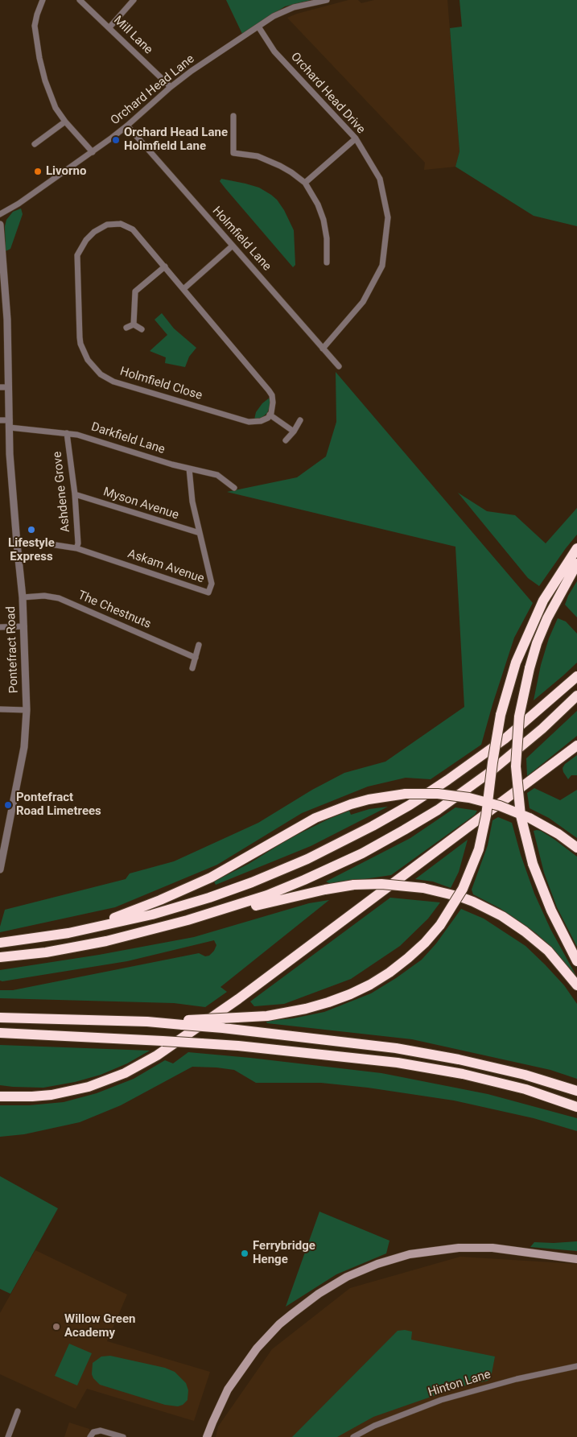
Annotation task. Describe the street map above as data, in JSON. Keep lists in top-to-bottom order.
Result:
{
  "streets": {
    "street": [
      "Mill Lane",
      "Orchard Head Lane",
      "Orchard Head Drive",
      "Holmfield Lane",
      "Holmfield Close",
      "Darkfield Lane",
      "Ashdene Grove",
      "Myson Avenue",
      "Askam Avenue",
      "The Chestnuts",
      "Pontefract Road",
      "Hinton Lane"
    ]
  },
  "crossings": [
    ["Mill Lane", "Orchard Head Lane"],
    ["Orchard Head Lane", "Orchard Head Drive"],
    ["Orchard Head Lane", "Holmfield Lane"],
    ["Orchard Head Drive", "Holmfield Lane"],
    ["Darkfield Lane", "Ashdene Grove"],
    ["Darkfield Lane", "Askam Avenue"],
    ["Darkfield Lane", "Pontefract Road"],
    ["Ashdene Grove", "Myson Avenue"],
    ["Ashdene Grove", "Askam Avenue"],
    ["Myson Avenue", "Askam Avenue"],
    ["Askam Avenue", "Pontefract Road"],
    ["The Chestnuts", "Pontefract Road"]
  ],
  "places": [
    "Orchard Head Lane Holmfield Lane",
    "Livorno",
    "Lifestyle Express",
    "Pontefract Road Limetrees",
    "Ferrybridge Henge",
    "Willow Green Academy"
  ]
}
